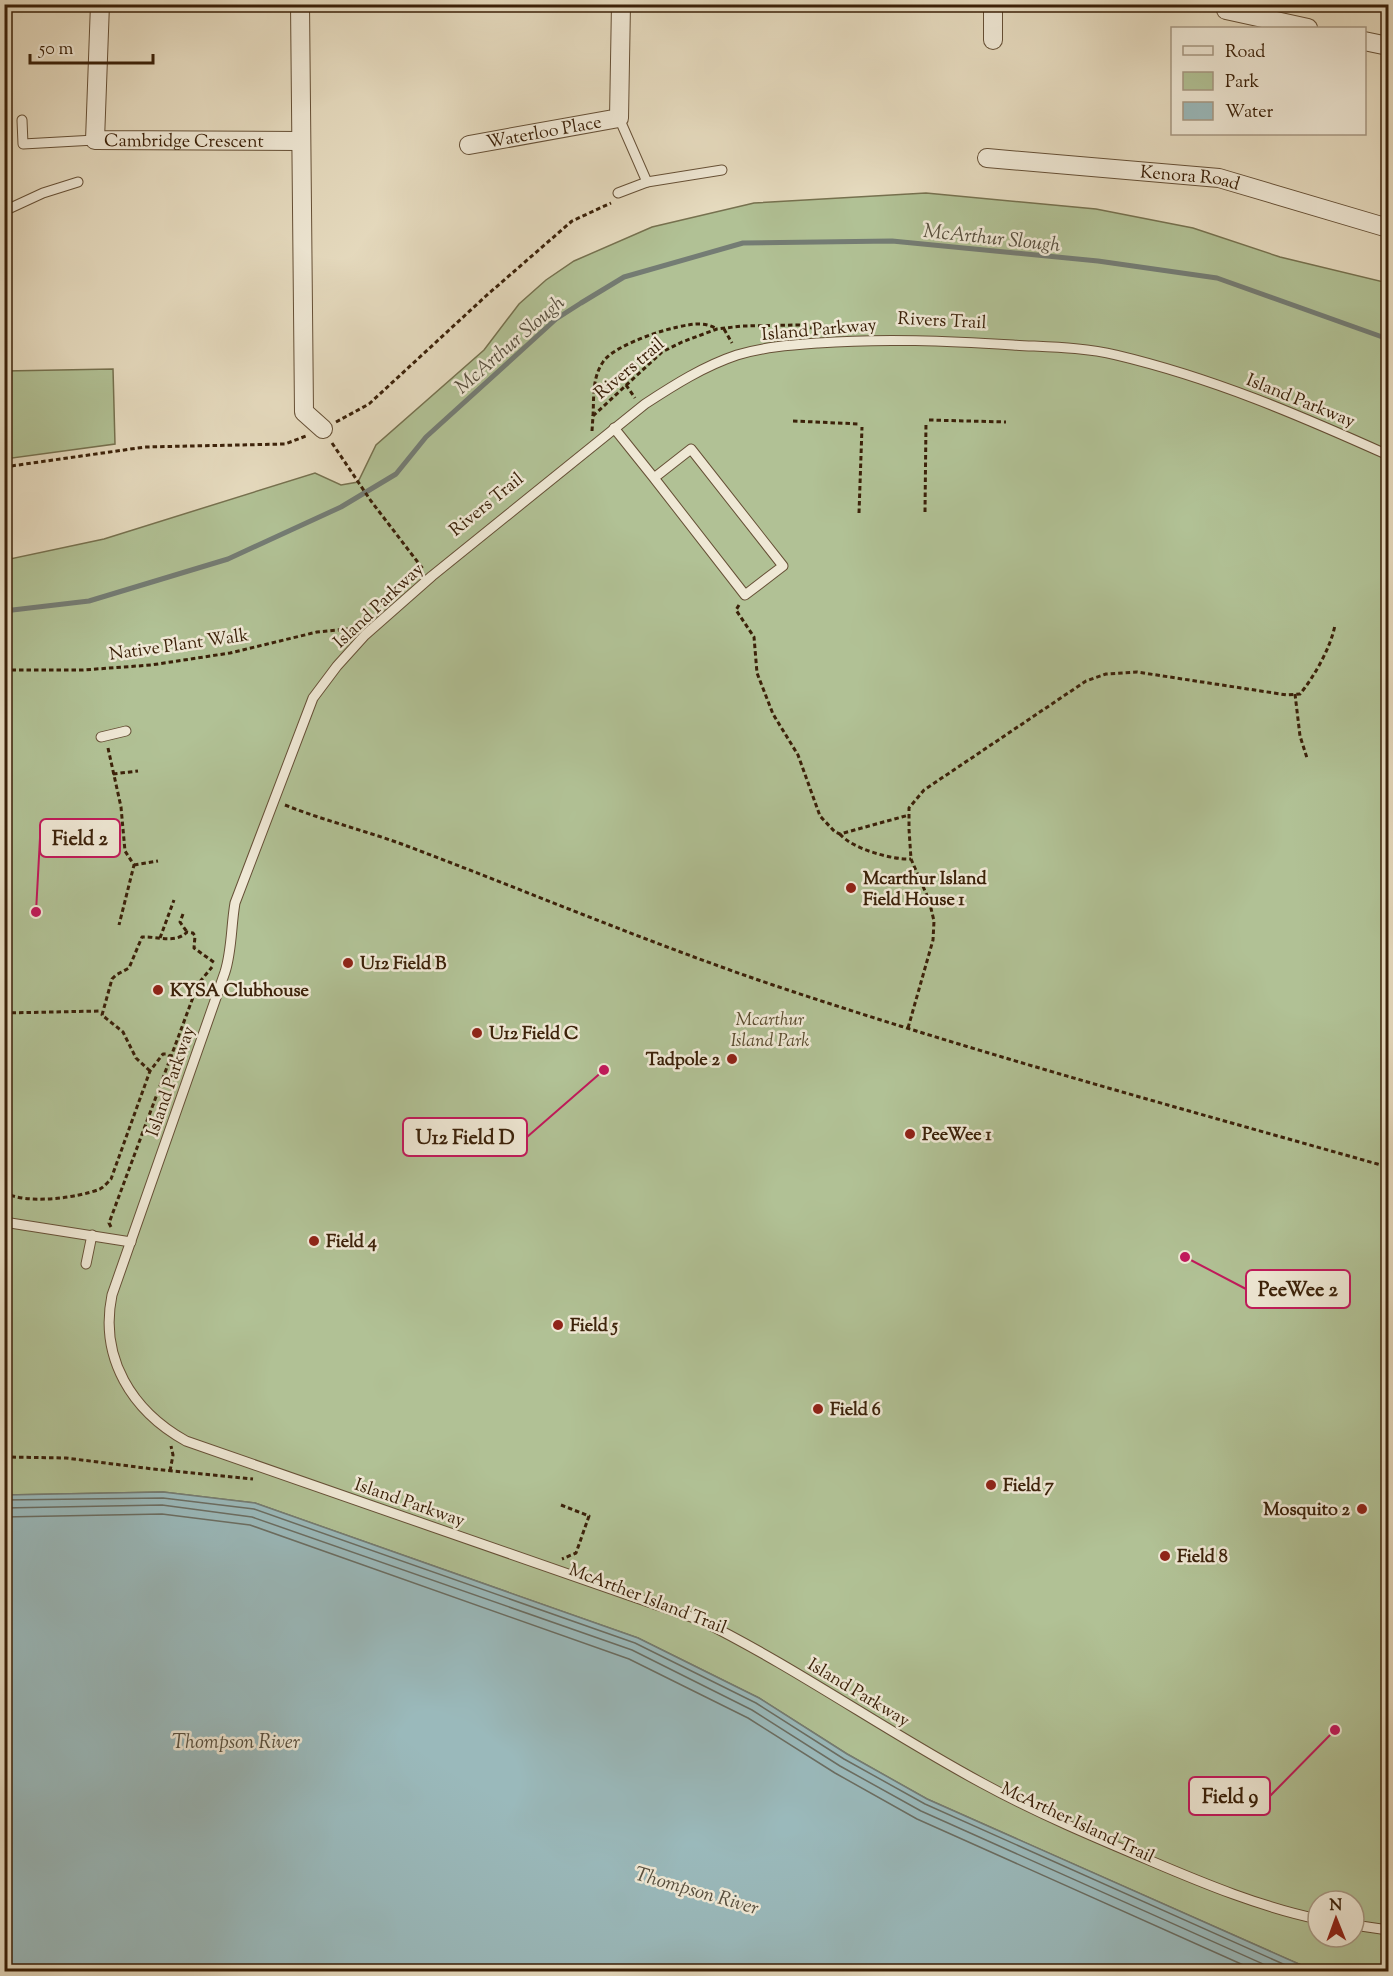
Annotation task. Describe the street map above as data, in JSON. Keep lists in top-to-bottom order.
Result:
{
  "streets": {
    "street": ["Waterloo Place", "Cambridge Crescent", "Kenora Road"],
    "lane": ["Island Parkway"],
    "path": ["Rivers Trail", "Rivers trail", "Native Plant Walk"]
  },
  "crossings": [
    ["Rivers Trail", "Rivers trail"]
  ],
  "water": ["McArthur Slough", "Thompson River"],
  "parks": ["Mcarthur Island Park"],
  "places": [
    "Mcarthur Island Field House 1",
    "Field 2",
    "U12 Field B",
    "KYSA Clubhouse",
    "U12 Field C",
    "Tadpole 2",
    "U12 Field D",
    "PeeWee 1",
    "Field 4",
    "PeeWee 2",
    "Field 5",
    "Field 6",
    "Field 7",
    "Mosquito 2",
    "Field 8",
    "Field 9"
  ],
  "legend": ["Road", "Park", "Water"],
  "scale_bar": "50 m",
  "north": "top"
}
